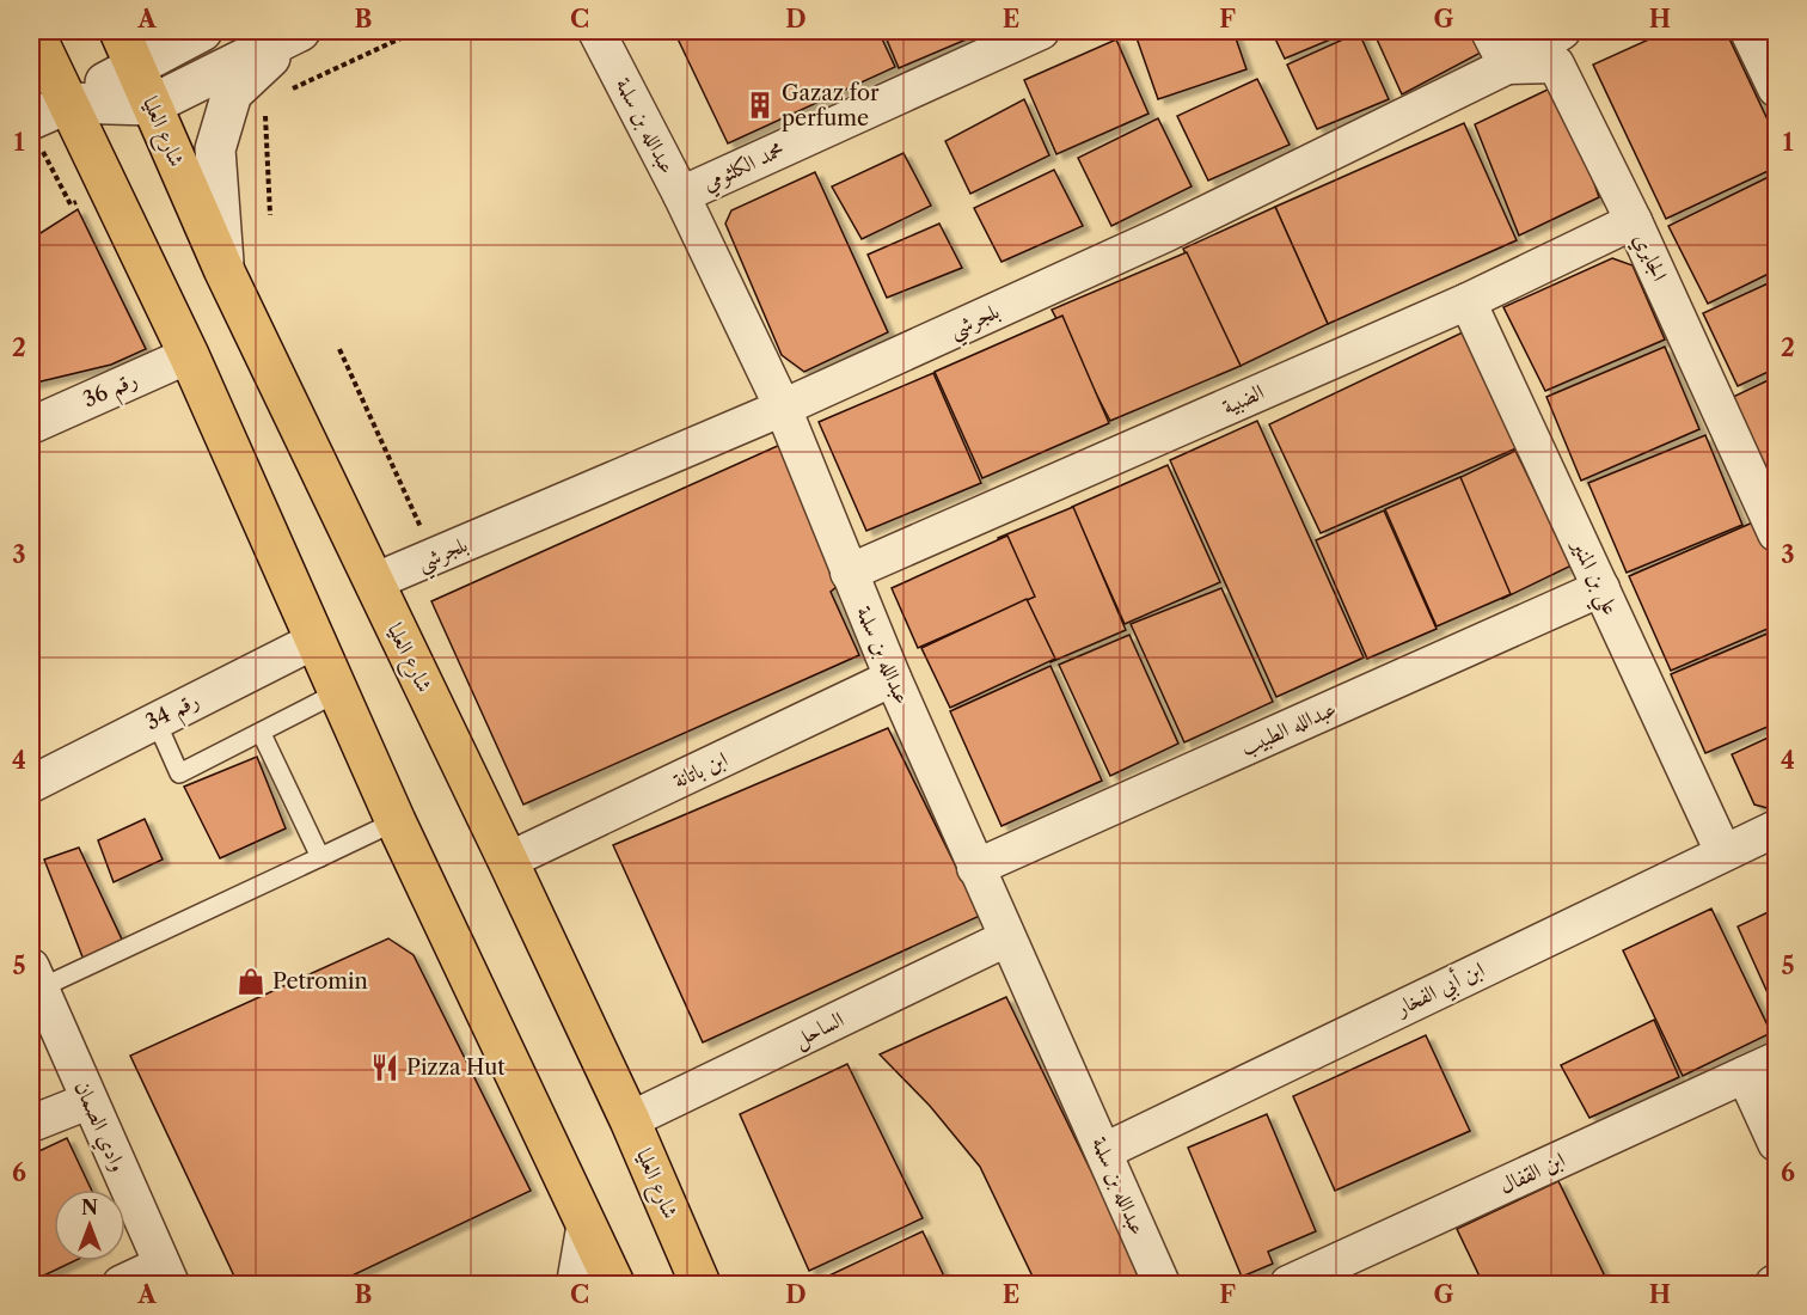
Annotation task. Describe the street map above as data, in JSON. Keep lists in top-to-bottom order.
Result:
{
  "streets": {
    "main road": ["شارع العليا"],
    "street": [
      "عبدالله بن سلمة",
      "محمد الكلثومي",
      "الجابري",
      "بلجرشي",
      "رقم 36",
      "الضبية",
      "علي بن المنير",
      "رقم 34",
      "عبدالله الطبيب",
      "ابن باتانة",
      "ابن أبي الفخار",
      "الساحل",
      "وادي الصمان",
      "ابن القفال"
    ]
  },
  "crossings": [
    ["عبدالله بن سلمة", "محمد الكلثومي"],
    ["عبدالله بن سلمة", "بلجرشي"],
    ["عبدالله بن سلمة", "الضبية"],
    ["عبدالله بن سلمة", "عبدالله الطبيب"],
    ["عبدالله بن سلمة", "ابن باتانة"],
    ["عبدالله بن سلمة", "ابن أبي الفخار"],
    ["عبدالله بن سلمة", "الساحل"],
    ["شارع العليا", "بلجرشي"],
    ["شارع العليا", "ابن باتانة"],
    ["شارع العليا", "الساحل"],
    ["الجابري", "بلجرشي"],
    ["الجابري", "الضبية"],
    ["الضبية", "علي بن المنير"],
    ["علي بن المنير", "عبدالله الطبيب"],
    ["علي بن المنير", "ابن أبي الفخار"]
  ],
  "places": {
    "building": ["Gazaz for perfume"],
    "shop": ["Petromin"],
    "restaurant": ["Pizza Hut"]
  },
  "north": "top",
  "grid": {
    "columns": [
      "A",
      "B",
      "C",
      "D",
      "E",
      "F",
      "G",
      "H"
    ],
    "rows": [
      "1",
      "2",
      "3",
      "4",
      "5",
      "6"
    ]
  }
}
